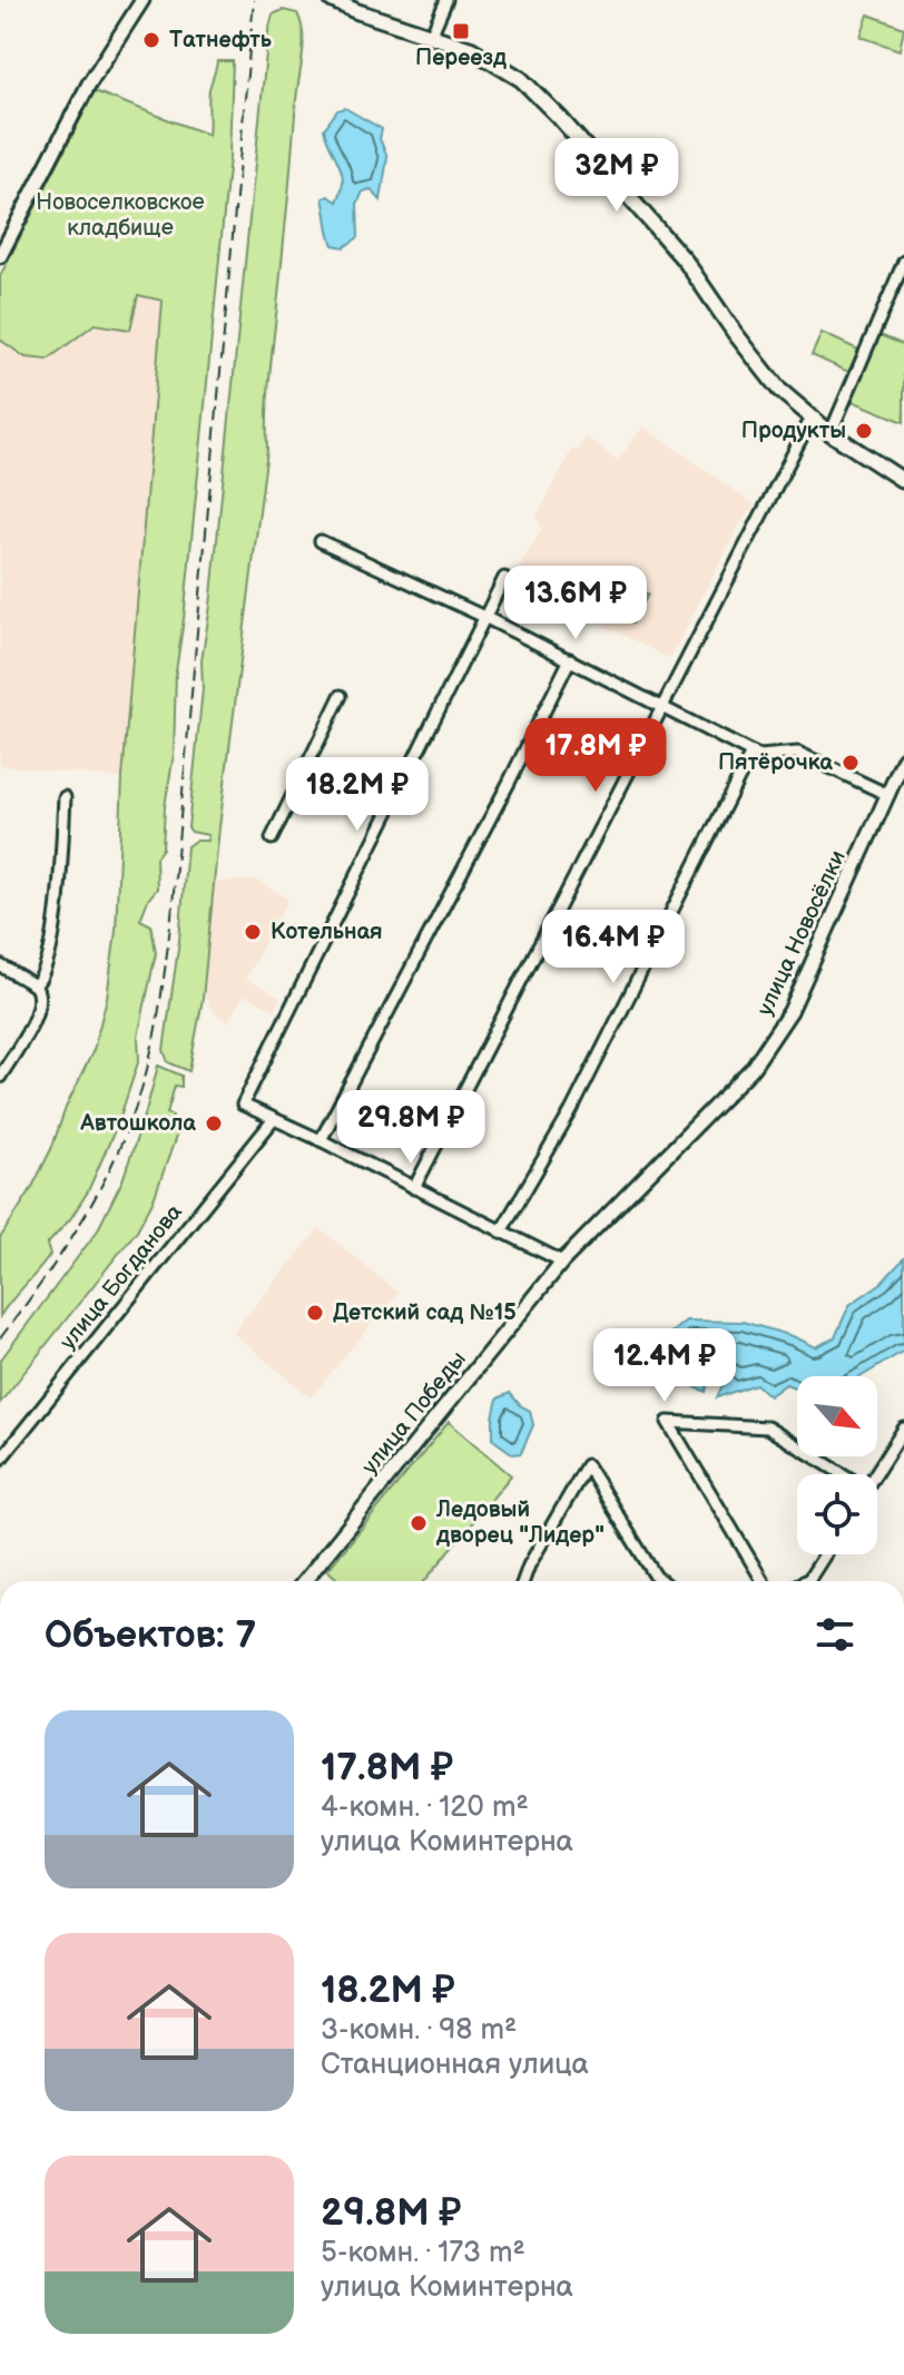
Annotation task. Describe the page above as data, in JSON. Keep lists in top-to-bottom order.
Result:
{
  "streets": {
    "street": ["улица Новосёлки", "улица Богданова", "улица Победы"]
  },
  "crossings": [
    ["улица Новосёлки", "улица Победы"]
  ],
  "parks": ["Новоселковское кладбище"],
  "places": {
    "transit": ["Переезд"],
    "other": [
      "Татнефть",
      "Продукты",
      "Пятёрочка",
      "Котельная",
      "Автошкола",
      "Детский сад №15",
      "Ледовый дворец \"Лидер\""
    ]
  },
  "north": "bottom right",
  "page": {
    "price": [
      "32M ₽",
      "13.6M ₽",
      "17.8M ₽",
      "18.2M ₽",
      "16.4M ₽",
      "29.8M ₽",
      "12.4M ₽"
    ],
    "heading": "Объектов: 7",
    "list": [
      {
        "name": "17.8M ₽",
        "note": "4-комн. · 120 m² · улица Коминтерна"
      },
      {
        "name": "18.2M ₽",
        "note": "3-комн. · 98 m² · Станционная улица"
      },
      {
        "name": "29.8M ₽",
        "note": "5-комн. · 173 m² · улица Коминтерна"
      }
    ]
  }
}
